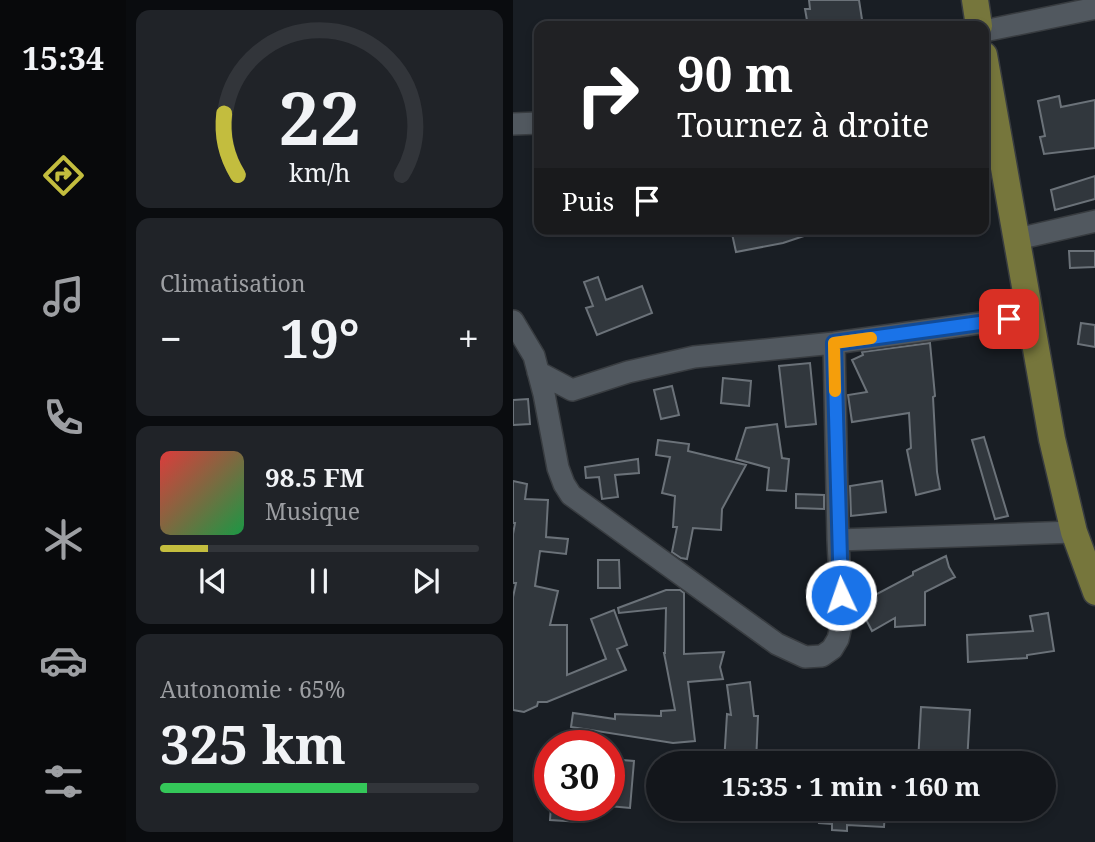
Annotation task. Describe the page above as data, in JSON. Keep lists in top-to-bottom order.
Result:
{
  "page": {
    "tabs": "15:34",
    "turn": ["90 m", "Tournez à droite"],
    "then": "Puis",
    "tile": [
      "Climatisation",
      ["Autonomie · 65%", "325 km"]
    ],
    "heat": ["−", "19°", "+"],
    "song": ["98.5 FM", "Musique"],
    "limit": "30",
    "trip": "15:35 · 1 min · 160 m",
    "gauge": ["22", "km/h"]
  }
}
